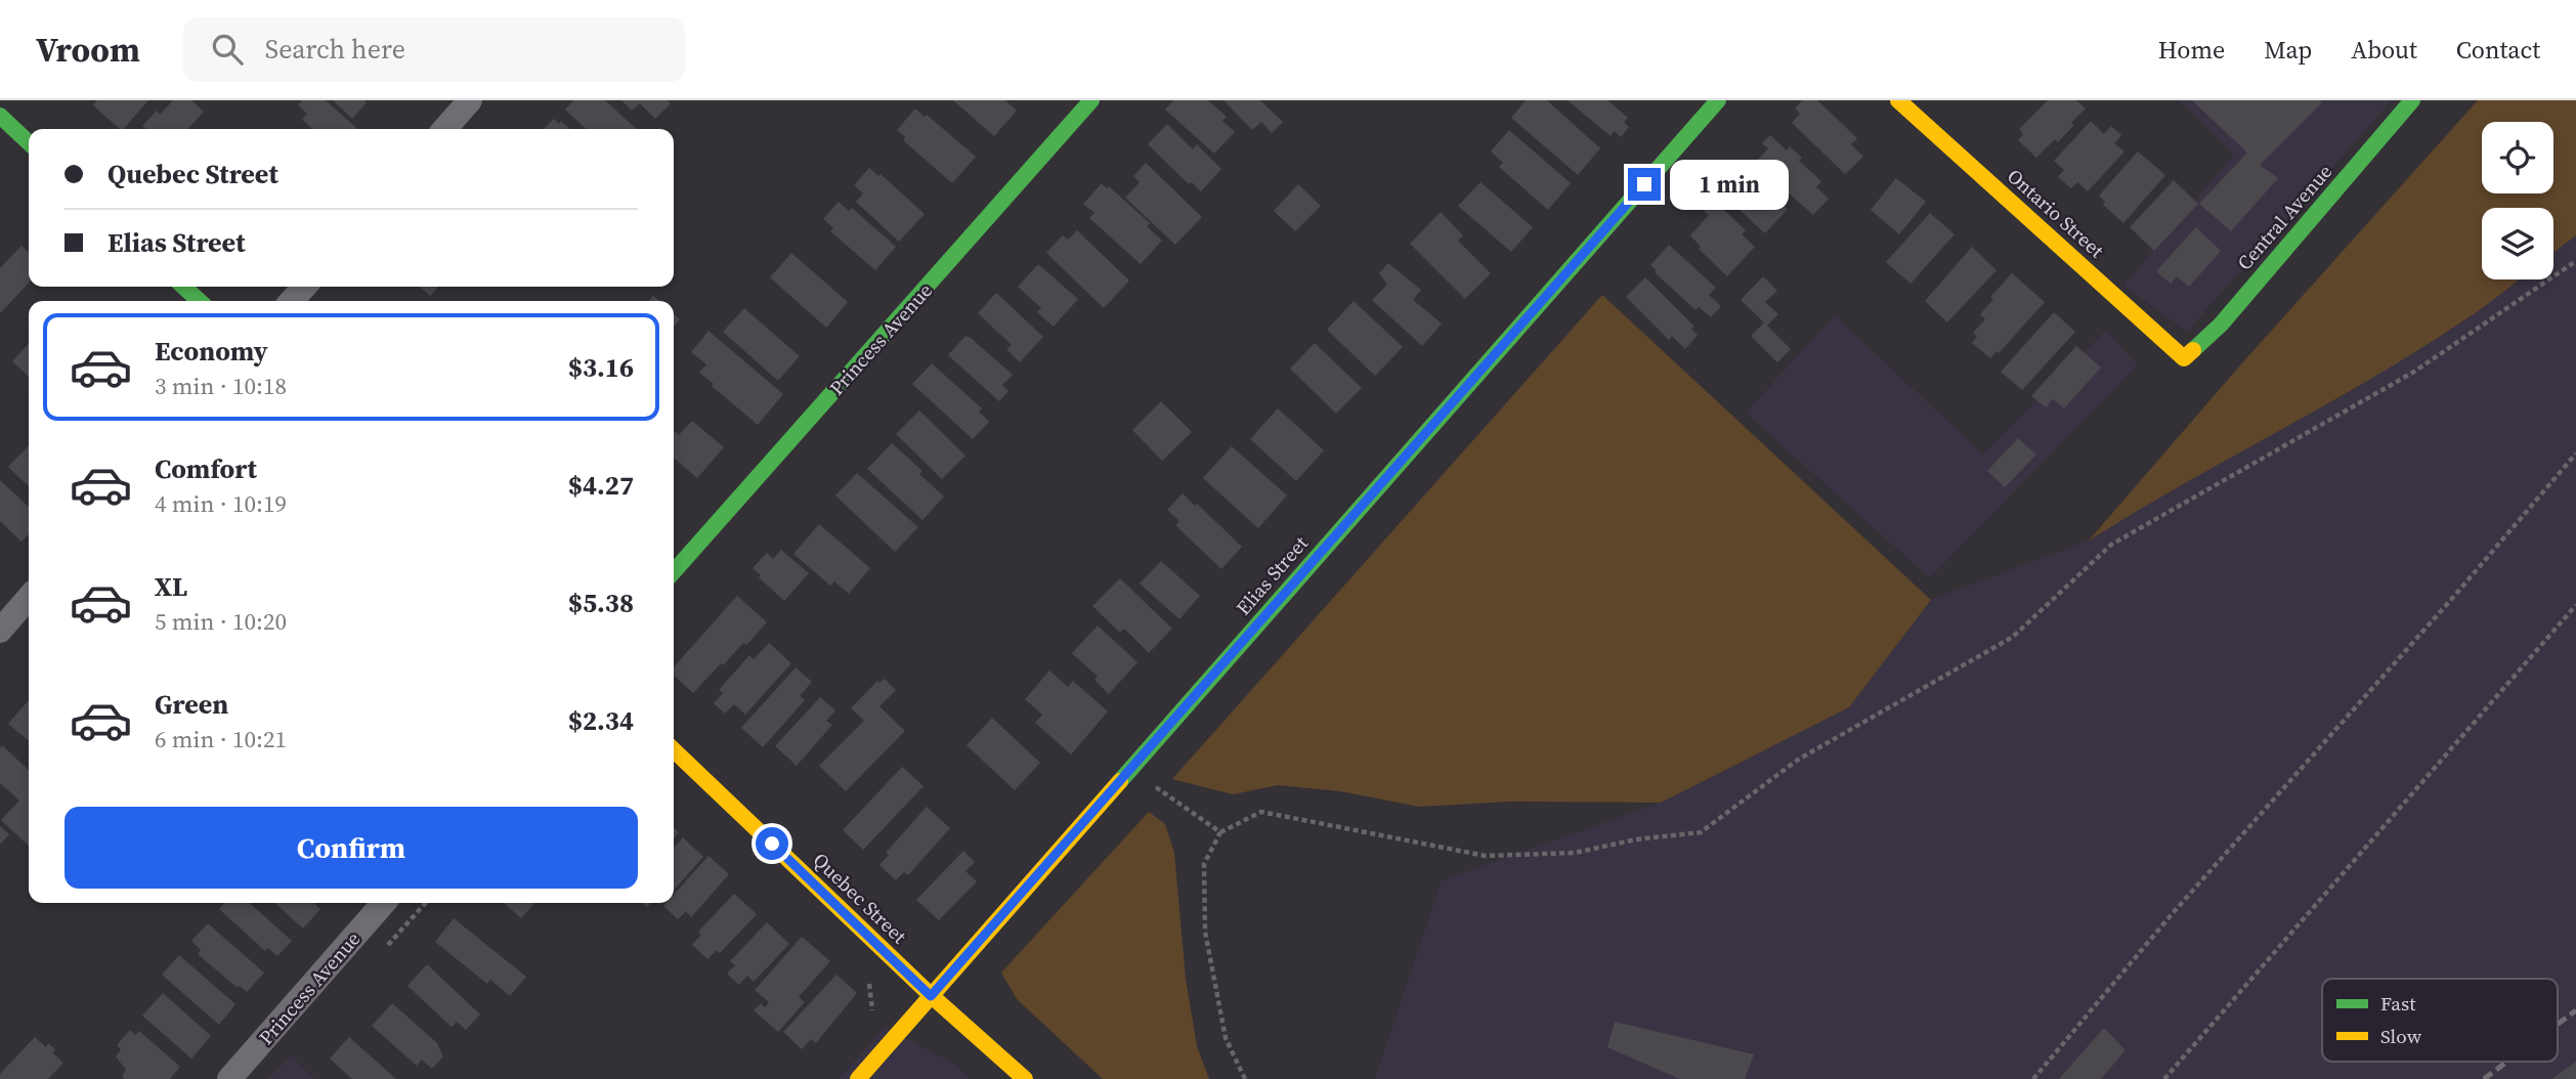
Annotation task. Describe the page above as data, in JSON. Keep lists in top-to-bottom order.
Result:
{
  "streets": {
    "street": [
      "Ontario Street",
      "Central Avenue",
      "Princess Avenue",
      "Elias Street",
      "Quebec Street"
    ]
  },
  "crossings": [
    ["Ontario Street", "Central Avenue"],
    ["Elias Street", "Quebec Street"]
  ],
  "legend": ["Fast", "Slow"],
  "page": {
    "header": "Vroom",
    "search": "Search here",
    "nav": [
      "Home",
      "Map",
      "About",
      "Contact"
    ],
    "banner": ["Quebec Street", "Elias Street"],
    "bubble": "1 min",
    "list": [
      {
        "name": "Economy",
        "note": "3 min · 10:18",
        "value": "$3.16"
      },
      {
        "name": "Comfort",
        "note": "4 min · 10:19",
        "value": "$4.27"
      },
      {
        "name": "XL",
        "note": "5 min · 10:20",
        "value": "$5.38"
      },
      {
        "name": "Green",
        "note": "6 min · 10:21",
        "value": "$2.34"
      }
    ],
    "buttons": "Confirm"
  }
}
